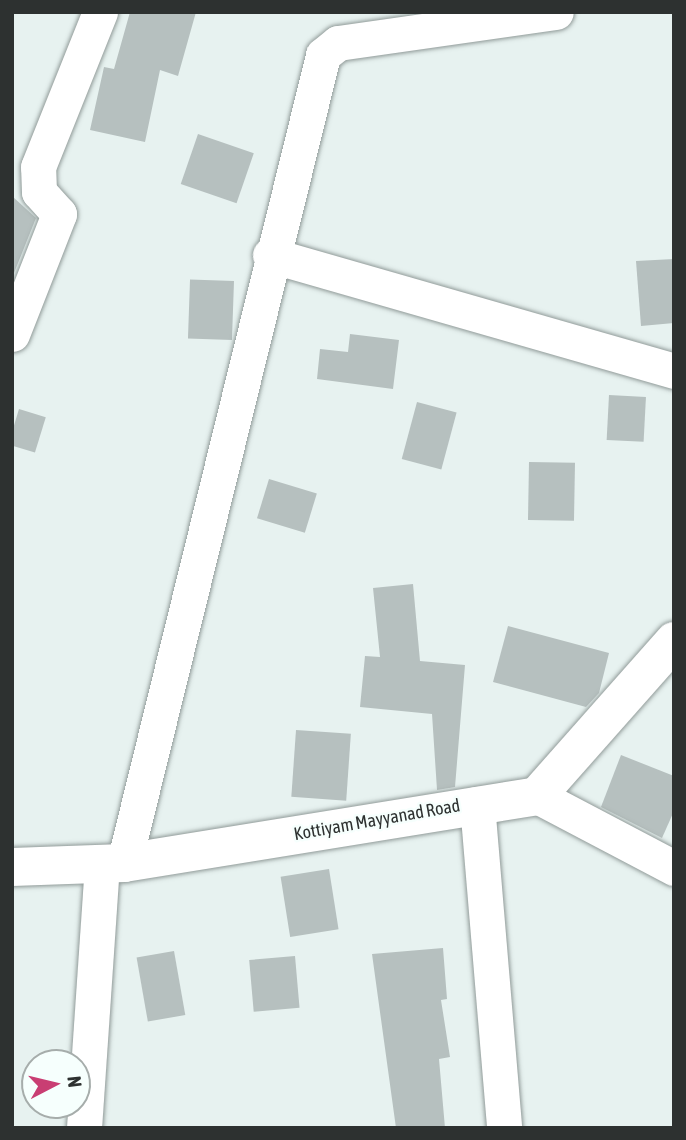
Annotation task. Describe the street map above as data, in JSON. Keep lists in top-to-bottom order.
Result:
{
  "streets": {
    "street": ["Kottiyam Mayyanad Road"]
  },
  "north": "right"
}
